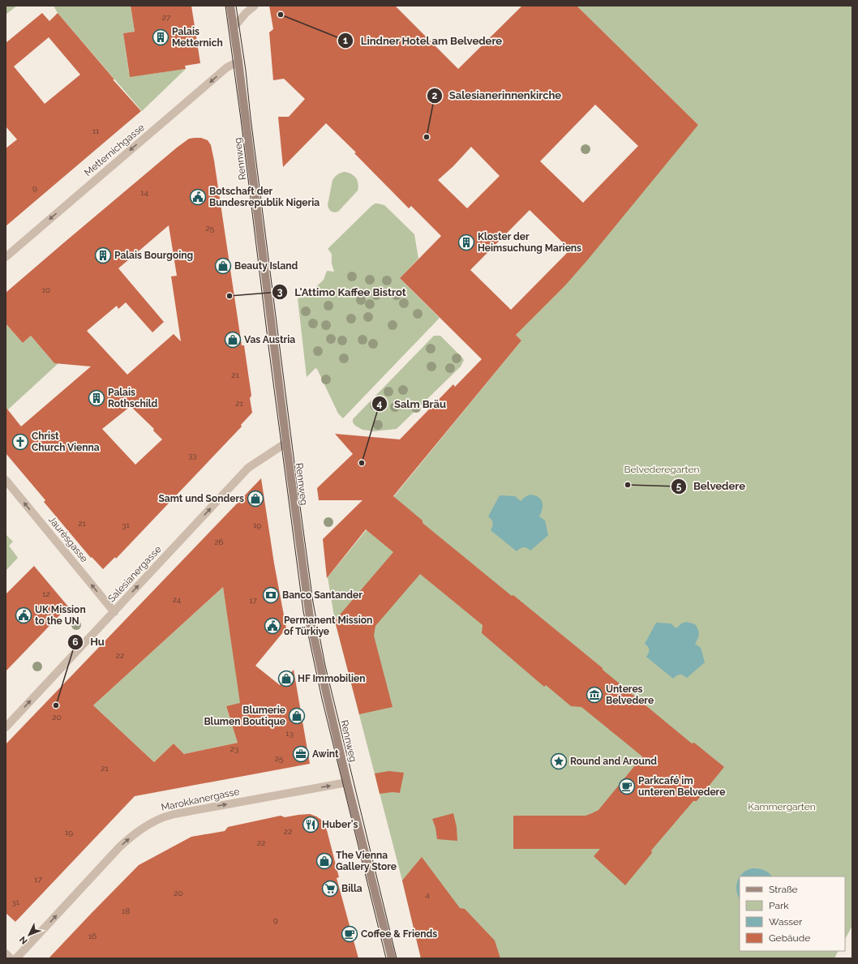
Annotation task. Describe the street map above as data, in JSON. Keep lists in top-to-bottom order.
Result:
{
  "streets": {
    "main road": ["Rennweg"],
    "street": [
      "Metternichgasse",
      "Jaurèsgasse",
      "Salesianergasse",
      "Marokkanergasse"
    ]
  },
  "crossings": [
    ["Metternichgasse", "Rennweg"],
    ["Rennweg", "Salesianergasse"],
    ["Rennweg", "Marokkanergasse"],
    ["Jaurèsgasse", "Salesianergasse"]
  ],
  "one_way": [
    "Metternichgasse",
    "Jaurèsgasse",
    "Salesianergasse",
    "Marokkanergasse"
  ],
  "parks": ["Belvederegarten", "Kammergarten"],
  "places": {
    "other": [
      "Lindner Hotel am Belvedere",
      "Salesianerinnenkirche",
      "L'Attimo Kaffee Bistrot",
      "Salm Bräu",
      "Belvedere",
      "Hu"
    ],
    "building": [
      "Palais Metternich",
      "Kloster der Heimsuchung Mariens",
      "Palais Bourgoing",
      "Palais Rothschild"
    ],
    "public building": ["Botschaft der Bundesrepublik Nigeria", "UK Mission to the UN", "Permanent Mission of Türkiye"],
    "shop": [
      "Beauty Island",
      "Vas Austria",
      "Samt und Sonders",
      "HF Immobilien",
      "Blumerie Blumen Boutique",
      "The Vienna Gallery Store"
    ],
    "church": ["Christ Church Vienna"],
    "bank": ["Banco Santander"],
    "museum": ["Unteres Belvedere"],
    "office": ["Awint"],
    "place": ["Round and Around"],
    "cafe": ["Parkcafé im unteren Belvedere", "Coffee & Friends"],
    "restaurant": ["Huber's"],
    "supermarket": ["Billa"]
  },
  "house_numbers": [
    "27",
    "11",
    "9",
    "14",
    "25",
    "10",
    "21",
    "21",
    "33",
    "21",
    "31",
    "19",
    "26",
    "12",
    "24",
    "17",
    "22",
    "20",
    "13",
    "23",
    "25",
    "21",
    "22",
    "19",
    "22",
    "17",
    "20",
    "4",
    "31",
    "18",
    "9",
    "16"
  ],
  "legend": [
    "Straße",
    "Park",
    "Wasser",
    "Gebäude"
  ],
  "north": "bottom left"
}
